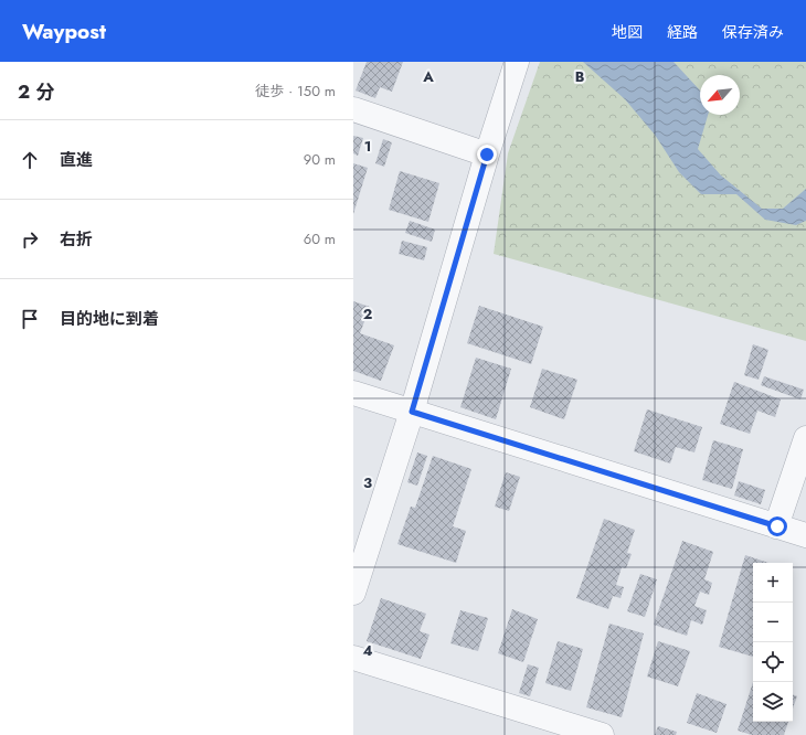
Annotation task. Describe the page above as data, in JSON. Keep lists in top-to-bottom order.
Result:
{
  "north": "bottom left",
  "page": {
    "header": "Waypost",
    "nav": ["地図", "経路", "保存済み"],
    "heading": ["2 分", "徒歩 · 150 m"],
    "list": [
      ["直進", "90 m"],
      ["右折", "60 m"],
      "目的地に到着"
    ],
    "map_buttons": ["+", "−"]
  },
  "grid": {
    "columns": ["A", "B"],
    "rows": [
      "1",
      "2",
      "3",
      "4"
    ]
  }
}
